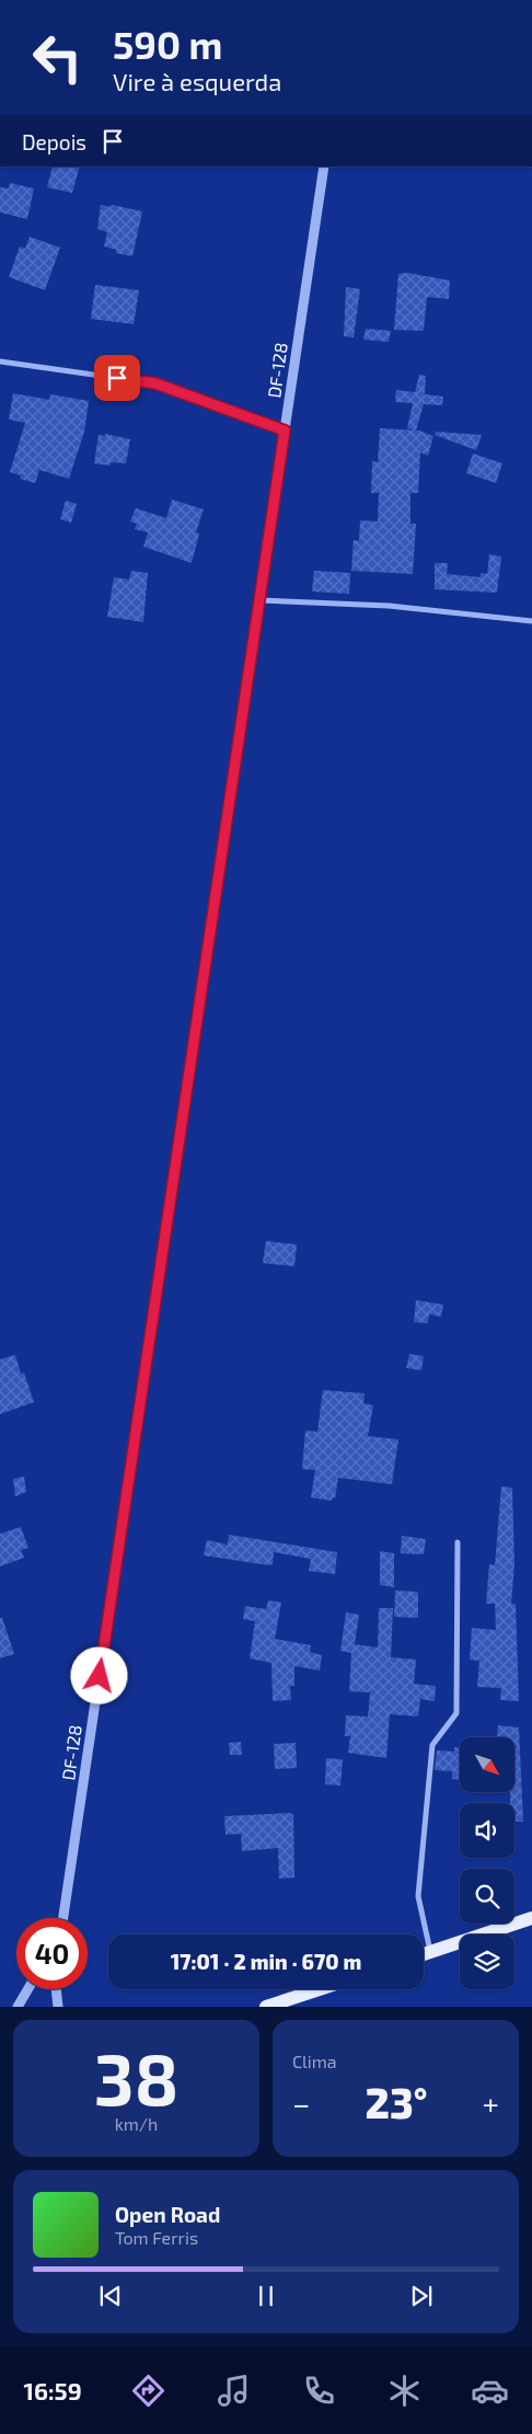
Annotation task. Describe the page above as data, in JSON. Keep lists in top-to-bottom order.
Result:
{
  "streets": {
    "street": ["DF-128"]
  },
  "north": "bottom right",
  "page": {
    "turn": ["590 m", "Vire à esquerda"],
    "then": "Depois",
    "limit": "40",
    "trip": "17:01 · 2 min · 670 m",
    "tile": [
      ["38", "km/h"],
      "Clima"
    ],
    "heat": ["−", "23°", "+"],
    "song": ["Open Road", "Tom Ferris"],
    "tabs": "16:59"
  }
}
